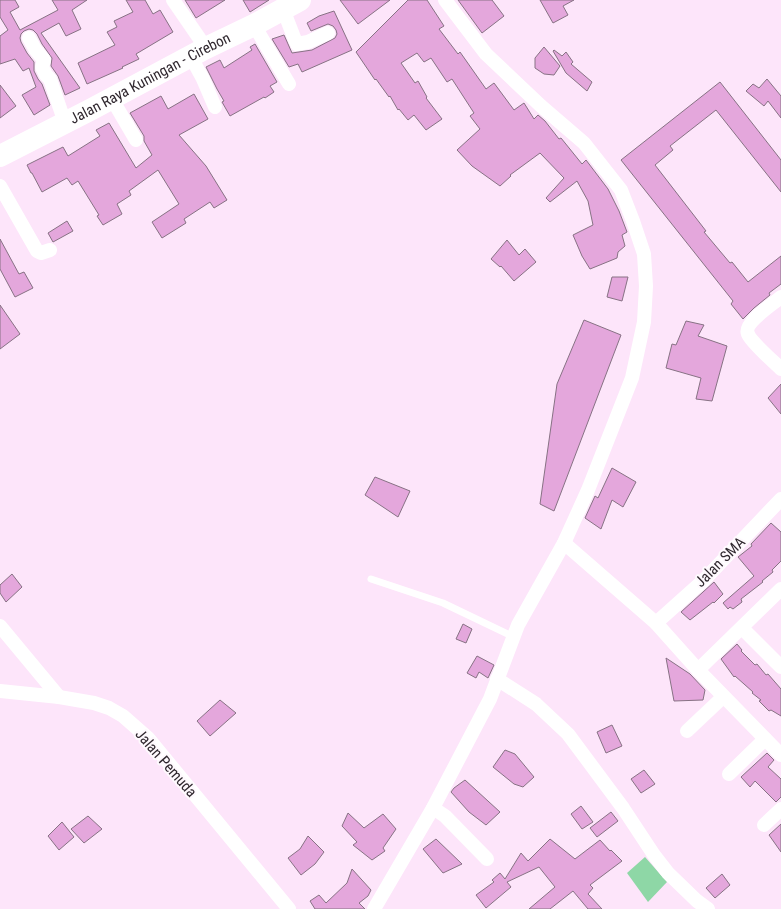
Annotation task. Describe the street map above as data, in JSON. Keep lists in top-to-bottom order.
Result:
{
  "streets": {
    "highway": ["Jalan Raya Kuningan - Cirebon"],
    "street": ["Jalan SMA", "Jalan Pemuda"]
  }
}
